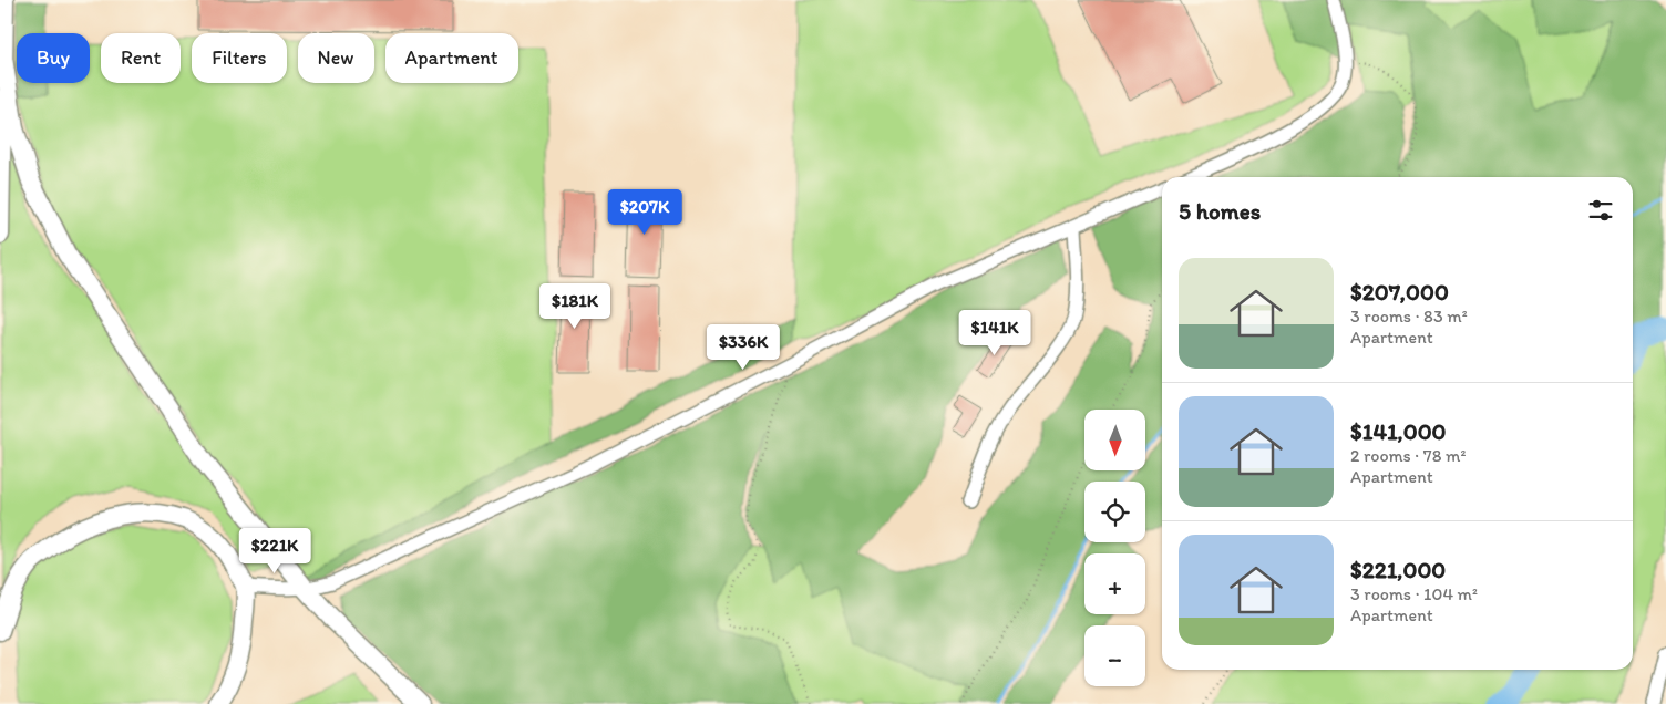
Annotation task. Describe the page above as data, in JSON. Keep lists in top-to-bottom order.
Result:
{
  "north": "bottom",
  "page": {
    "chip": [
      "Buy",
      "Rent",
      "Filters",
      "New",
      "Apartment"
    ],
    "heading": "5 homes",
    "price": [
      "$207K",
      "$181K",
      "$141K",
      "$336K",
      "$221K"
    ],
    "list": [
      {
        "name": "$207,000",
        "note": "3 rooms · 83 m² · Apartment"
      },
      {
        "name": "$141,000",
        "note": "2 rooms · 78 m² · Apartment"
      },
      {
        "name": "$221,000",
        "note": "3 rooms · 104 m² · Apartment"
      }
    ],
    "map_buttons": ["+", "−"]
  }
}
